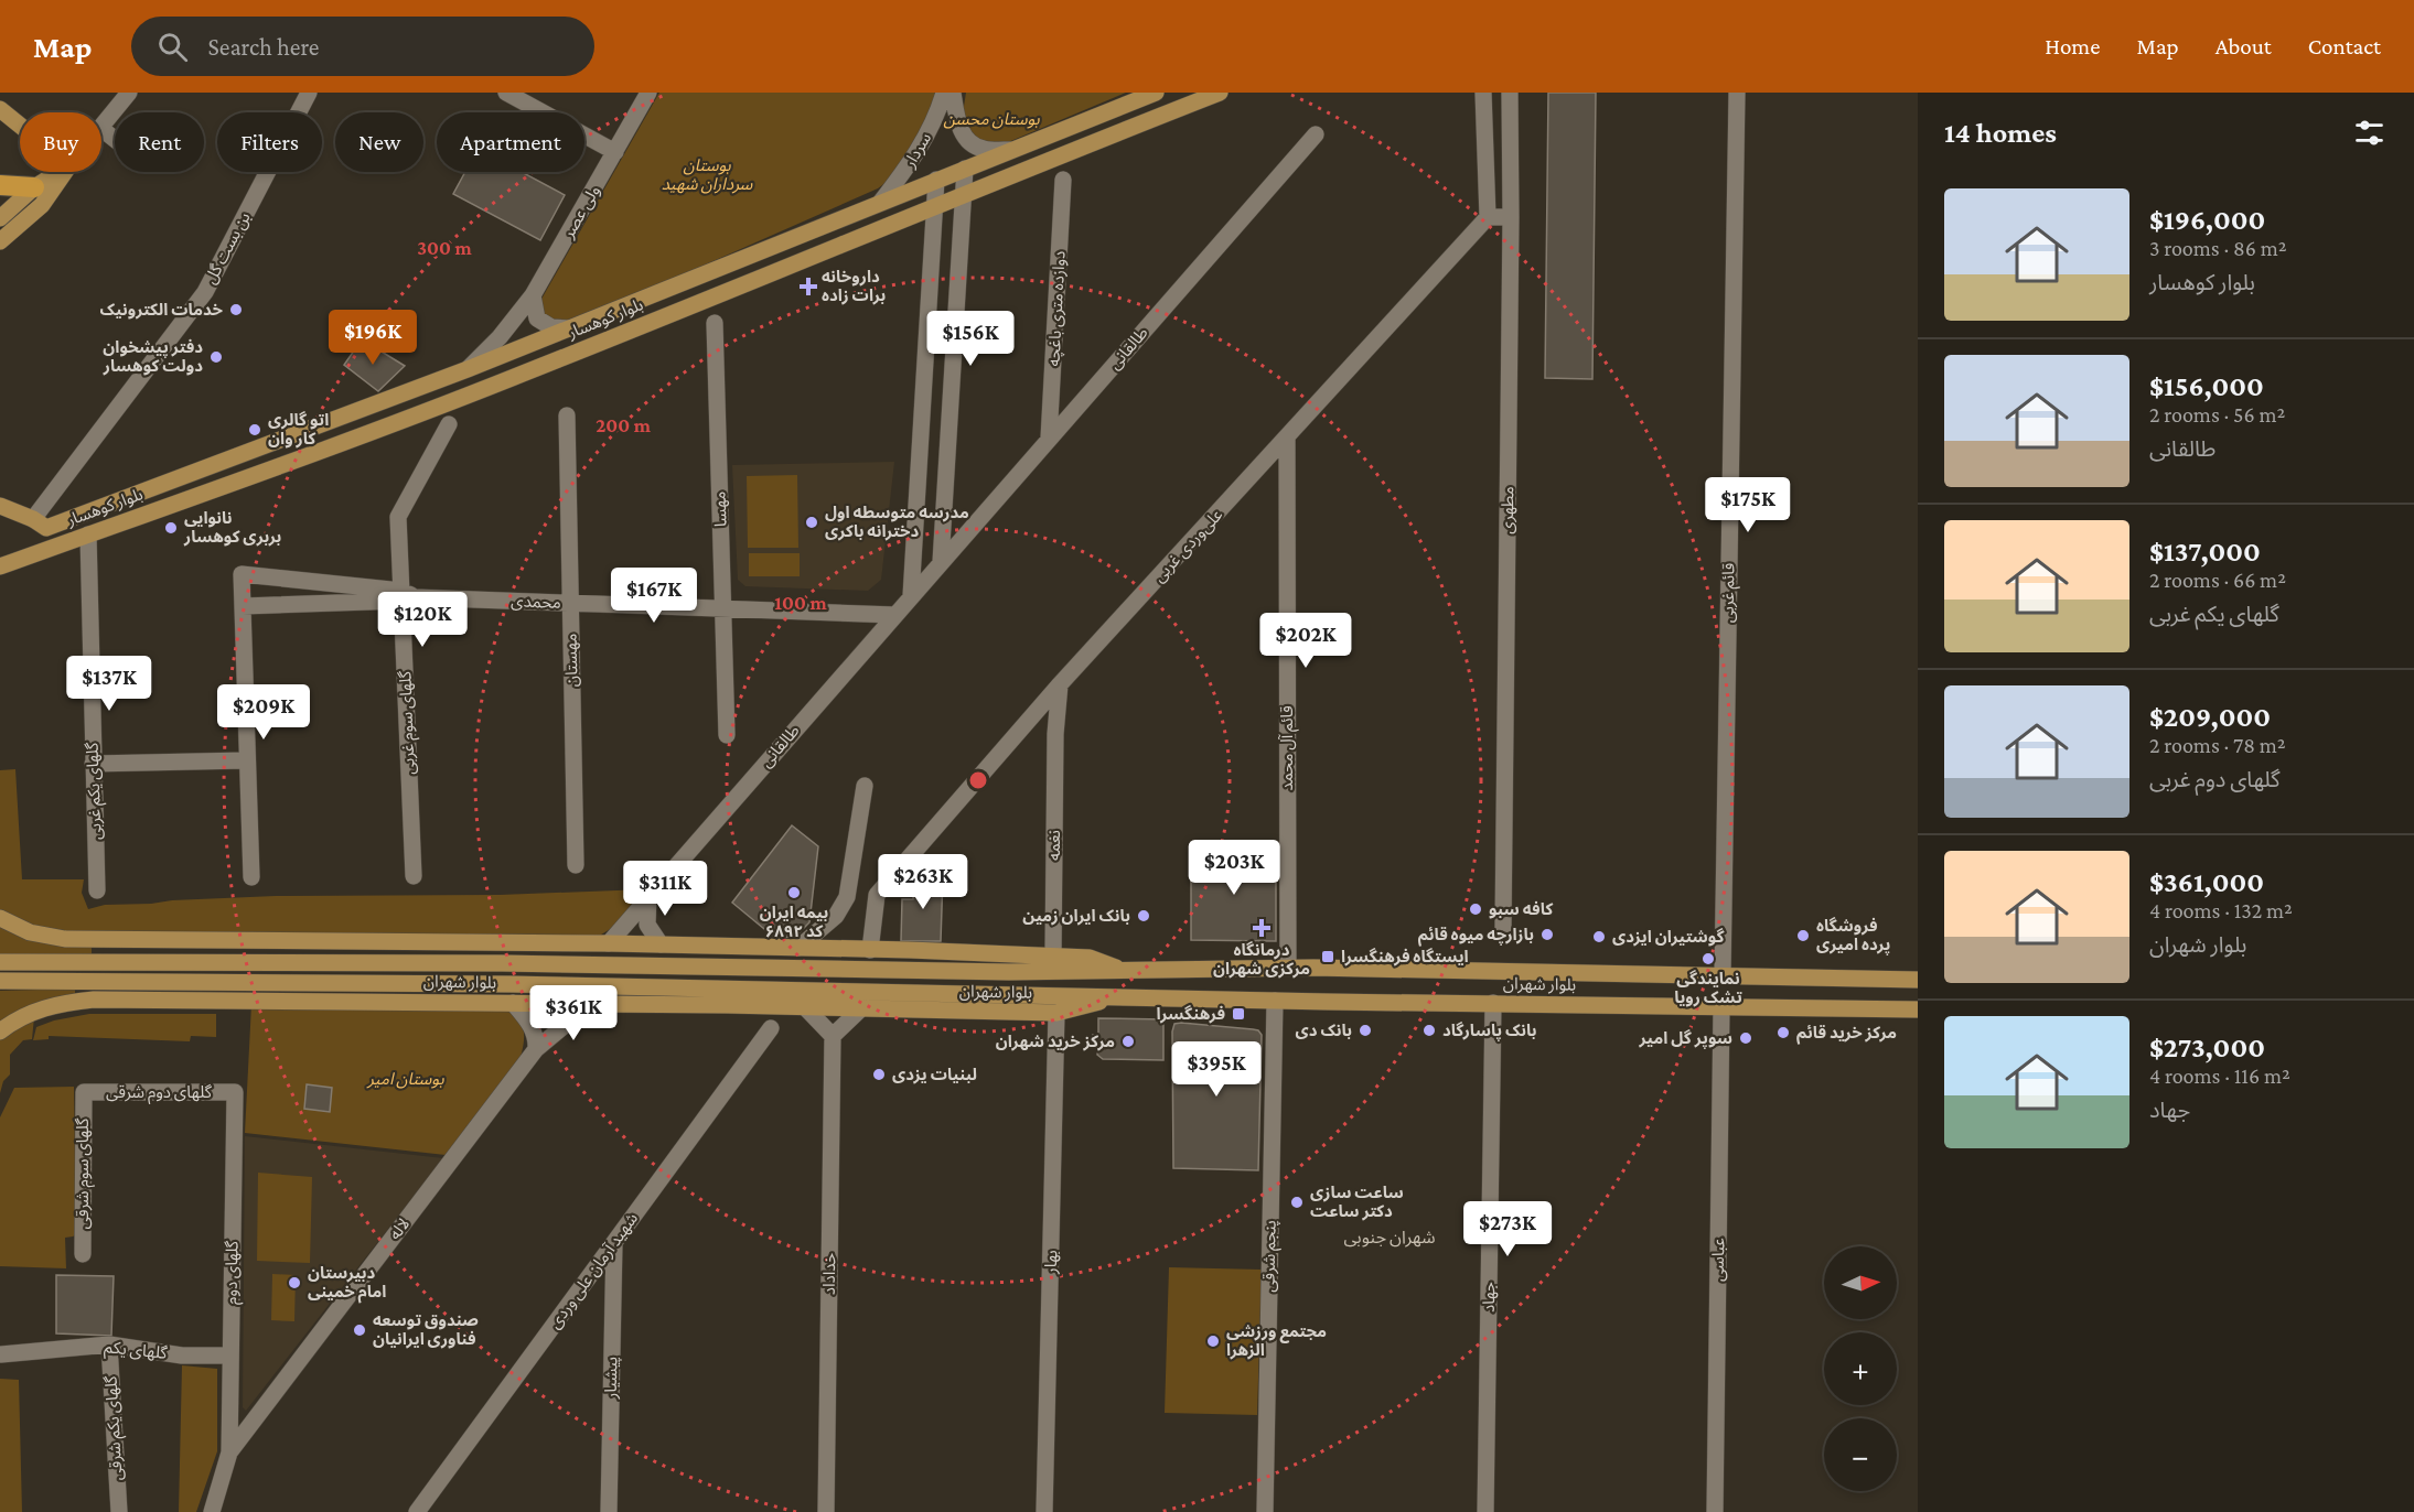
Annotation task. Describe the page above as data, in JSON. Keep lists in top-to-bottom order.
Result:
{
  "streets": {
    "main road": ["بلوار کوهسار", "بلوار شهران"],
    "street": [
      "سردار",
      "ولی عصر",
      "بن بست گل",
      "دوازده متری باغچه",
      "طالقانی",
      "مهسا",
      "مطهری",
      "علی‌وردی غربی",
      "قائم غربی",
      "محمدی",
      "مهستان",
      "گلهای سوم غربی",
      "قائم آل محمد",
      "گلهای یکم غربی",
      "نغمه",
      "گلهای دوم شرقی",
      "گلهای سوم شرقی",
      "لاله",
      "پنجم شرقی",
      "عباسی",
      "بهار",
      "شهید آرمان علی وردی",
      "گلهای دوم",
      "خداداد",
      "جهاد",
      "گلهای یکم",
      "پیشیار",
      "گلهای یکم شرقی"
    ]
  },
  "crossings": [
    ["سردار", "بلوار کوهسار"],
    ["ولی عصر", "بلوار کوهسار"],
    ["بن بست گل", "بلوار کوهسار"],
    ["دوازده متری باغچه", "طالقانی"],
    ["بلوار کوهسار", "گلهای یکم غربی"],
    ["طالقانی", "محمدی"],
    ["طالقانی", "بلوار شهران"],
    ["مهسا", "محمدی"],
    ["علی‌وردی غربی", "قائم آل محمد"],
    ["علی‌وردی غربی", "نغمه"],
    ["قائم غربی", "بلوار شهران"],
    ["محمدی", "مهستان"],
    ["محمدی", "گلهای سوم غربی"],
    ["قائم آل محمد", "بلوار شهران"],
    ["نغمه", "بلوار شهران"],
    ["بلوار شهران", "لاله"],
    ["بلوار شهران", "پنجم شرقی"],
    ["بلوار شهران", "عباسی"],
    ["بلوار شهران", "بهار"],
    ["بلوار شهران", "جهاد"],
    ["گلهای دوم شرقی", "گلهای سوم شرقی"],
    ["گلهای دوم شرقی", "گلهای دوم"],
    ["لاله", "گلهای دوم"],
    ["شهید آرمان علی وردی", "پیشیار"],
    ["گلهای دوم", "گلهای یکم"],
    ["گلهای یکم", "گلهای یکم شرقی"]
  ],
  "districts": ["شهران جنوبی"],
  "parks": ["بوستان محسن", "بوستان سرداران شهید", "بوستان امیر"],
  "places": {
    "health": ["داروخانه برات زاده", "درمانگاه مرکزی شهران"],
    "other": [
      "خدمات الکترونیک",
      "دفتر پیشخوان دولت کوهسار",
      "اتو گالری کار وان",
      "مدرسه متوسطه اول دخترانه باکری",
      "نانوایی بربری کوهسار",
      "بیمه ایران کد ۶۸۹۲",
      "کافه سبو",
      "بانک ایران زمین",
      "بازارچه میوه قائم",
      "فروشگاه پرده امیری",
      "گوشتیران ایزدی",
      "نمایندگی تشک رویا",
      "بانک دی",
      "بانک پاسارگاد",
      "مرکز خرید قائم",
      "سوپر گل امیر",
      "مرکز خرید شهران",
      "لبنیات یزدی",
      "ساعت سازی دکتر ساعت",
      "دبیرستان امام خمینی",
      "صندوق توسعه فناوری ایرانیان",
      "مجتمع ورزشی الزهرا"
    ],
    "transit": ["ایستگاه فرهنگسرا", "فرهنگسرا"]
  },
  "north": "right",
  "page": {
    "header": "Map",
    "search": "Search here",
    "nav": [
      "Home",
      "Map",
      "About",
      "Contact"
    ],
    "heading": "14 homes",
    "chip": [
      "Buy",
      "Rent",
      "Filters",
      "New",
      "Apartment"
    ],
    "list": [
      {
        "name": "$196,000",
        "note": "3 rooms · 86 m² · بلوار کوهسار"
      },
      {
        "name": "$156,000",
        "note": "2 rooms · 56 m² · طالقانی"
      },
      {
        "name": "$137,000",
        "note": "2 rooms · 66 m² · گلهای یکم غربی"
      },
      {
        "name": "$209,000",
        "note": "2 rooms · 78 m² · گلهای دوم غربی"
      },
      {
        "name": "$361,000",
        "note": "4 rooms · 132 m² · بلوار شهران"
      },
      {
        "name": "$273,000",
        "note": "4 rooms · 116 m² · جهاد"
      }
    ],
    "price": [
      "$196K",
      "$156K",
      "$175K",
      "$167K",
      "$120K",
      "$202K",
      "$137K",
      "$209K",
      "$203K",
      "$263K",
      "$311K",
      "$361K",
      "$395K",
      "$273K"
    ],
    "map_buttons": ["+", "−"]
  },
  "rings": ["300 m", "200 m", "100 m"]
}
